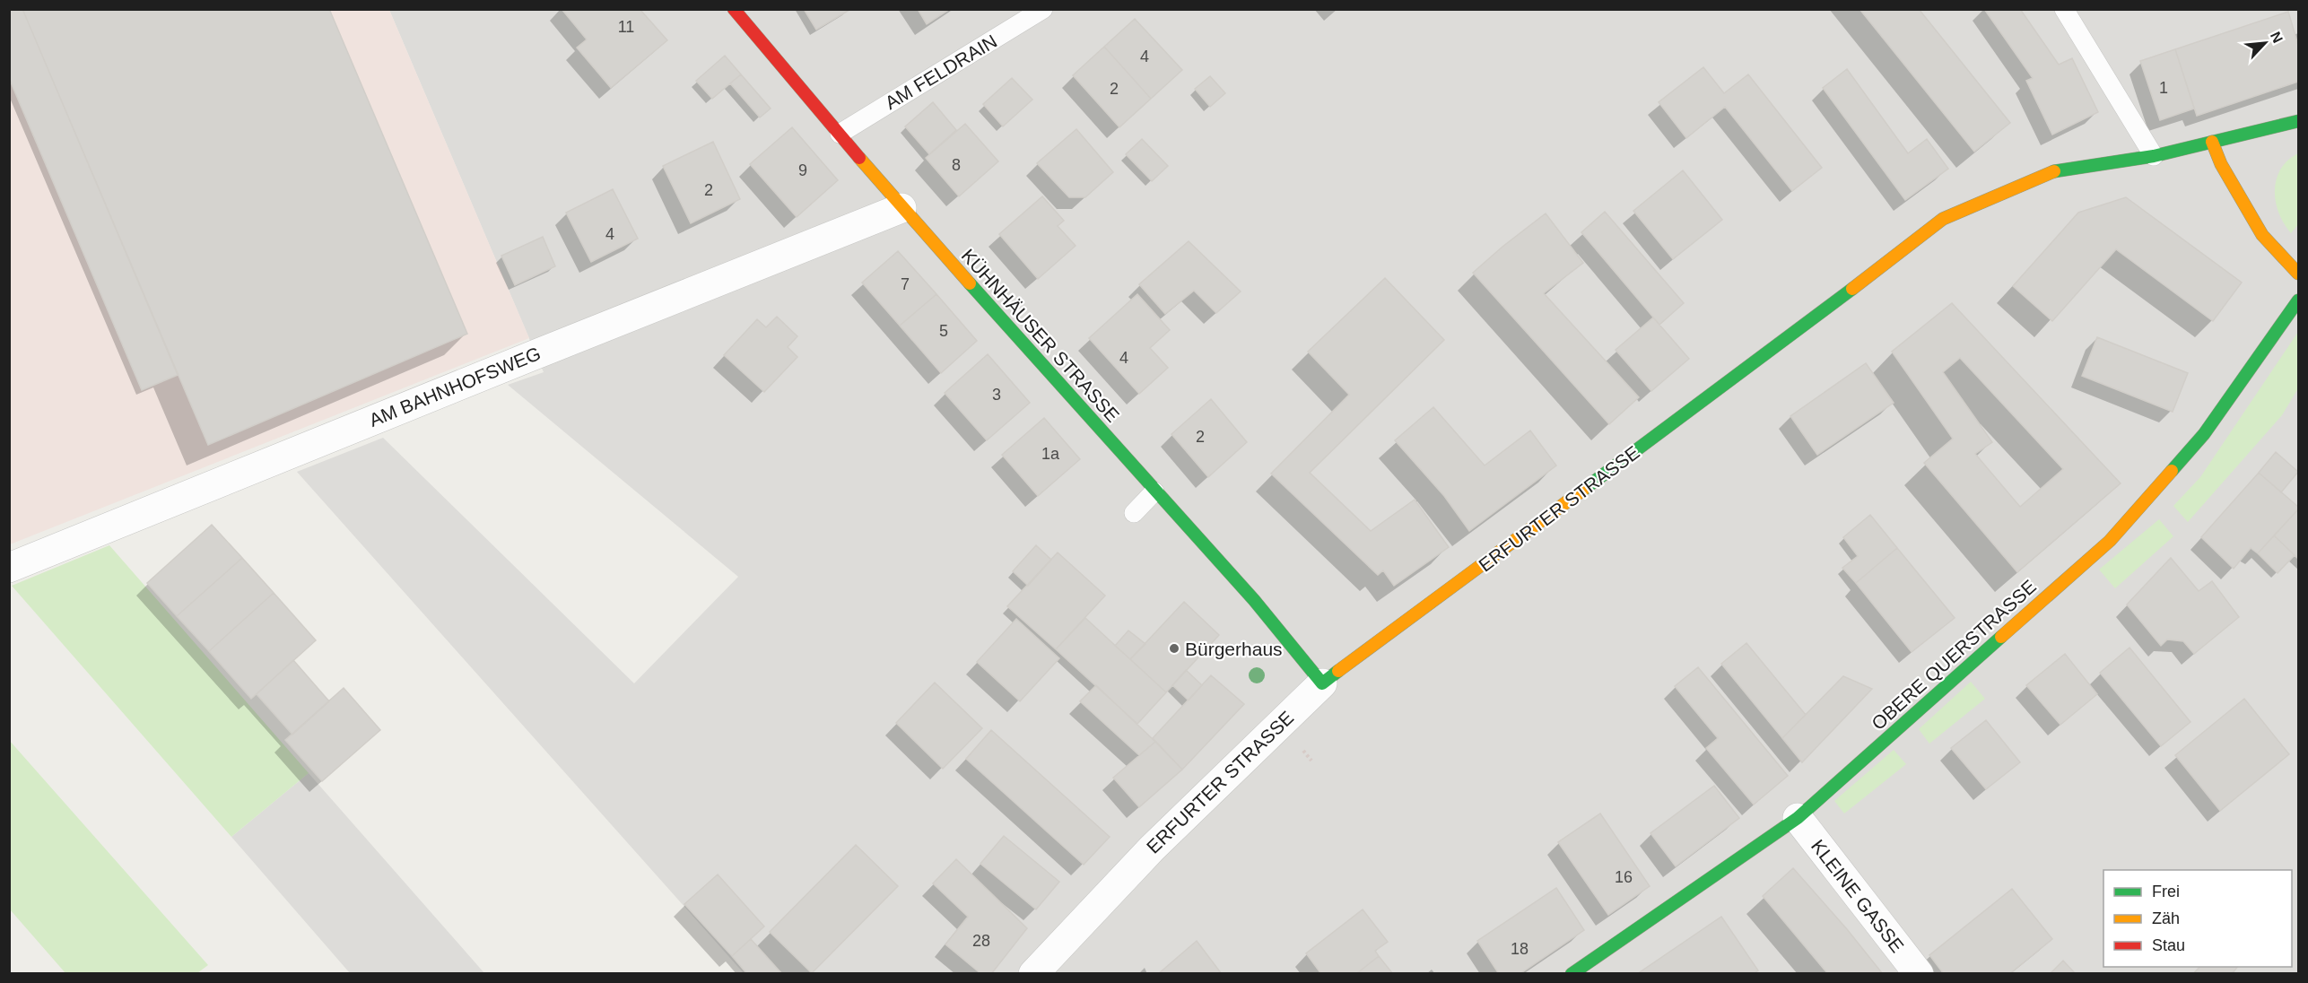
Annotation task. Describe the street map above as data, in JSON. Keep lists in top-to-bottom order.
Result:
{
  "streets": {
    "street": [
      "KÜHNHÄUSER STRASSE",
      "AM BAHNHOFSWEG",
      "ERFURTER STRASSE",
      "OBERE QUERSTRASSE",
      "KLEINE GASSE"
    ],
    "lane": ["AM FELDRAIN"]
  },
  "crossings": [
    ["AM FELDRAIN", "KÜHNHÄUSER STRASSE"],
    ["KÜHNHÄUSER STRASSE", "AM BAHNHOFSWEG"],
    ["KÜHNHÄUSER STRASSE", "ERFURTER STRASSE"],
    ["OBERE QUERSTRASSE", "KLEINE GASSE"]
  ],
  "places": ["Bürgerhaus"],
  "house_numbers": [
    "11",
    "4",
    "1",
    "2",
    "8",
    "9",
    "2",
    "4",
    "7",
    "5",
    "4",
    "3",
    "2",
    "1a",
    "16",
    "28",
    "18"
  ],
  "legend": ["Frei", "Zäh", "Stau"],
  "north": "top right"
}
